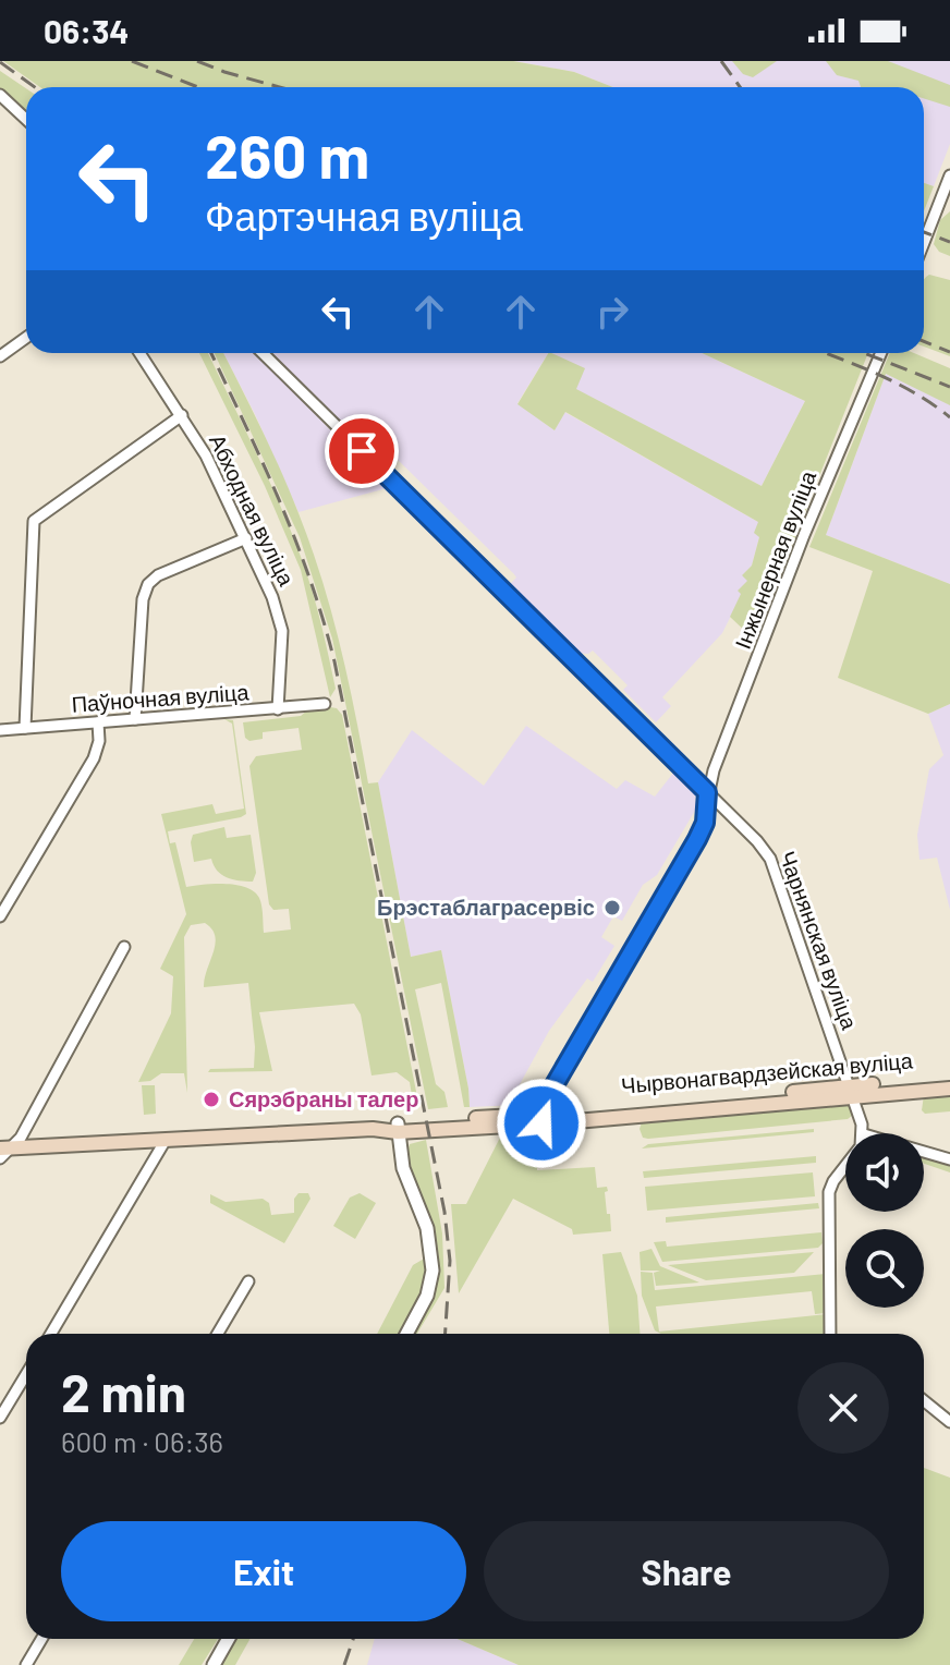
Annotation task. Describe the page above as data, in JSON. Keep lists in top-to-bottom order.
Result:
{
  "streets": {
    "main road": ["Чырвонагвардзейская вуліца"],
    "street": [
      "Абходная вуліца",
      "Інжынерная вуліца",
      "Паўночная вуліца",
      "Чарнянская вуліца"
    ]
  },
  "crossings": [
    ["Абходная вуліца", "Паўночная вуліца"],
    ["Інжынерная вуліца", "Чарнянская вуліца"],
    ["Інжынерная вуліца", "Чырвонагвардзейская вуліца"],
    ["Чарнянская вуліца", "Чырвонагвардзейская вуліца"]
  ],
  "places": ["Брэстаблаграсервіс", "Сярэбраны талер"],
  "page": {
    "status": "06:34",
    "turn": ["260 m", "Фартэчная вуліца"],
    "heading": ["2 min", "600 m · 06:36"],
    "buttons": ["Exit", "Share"]
  }
}
